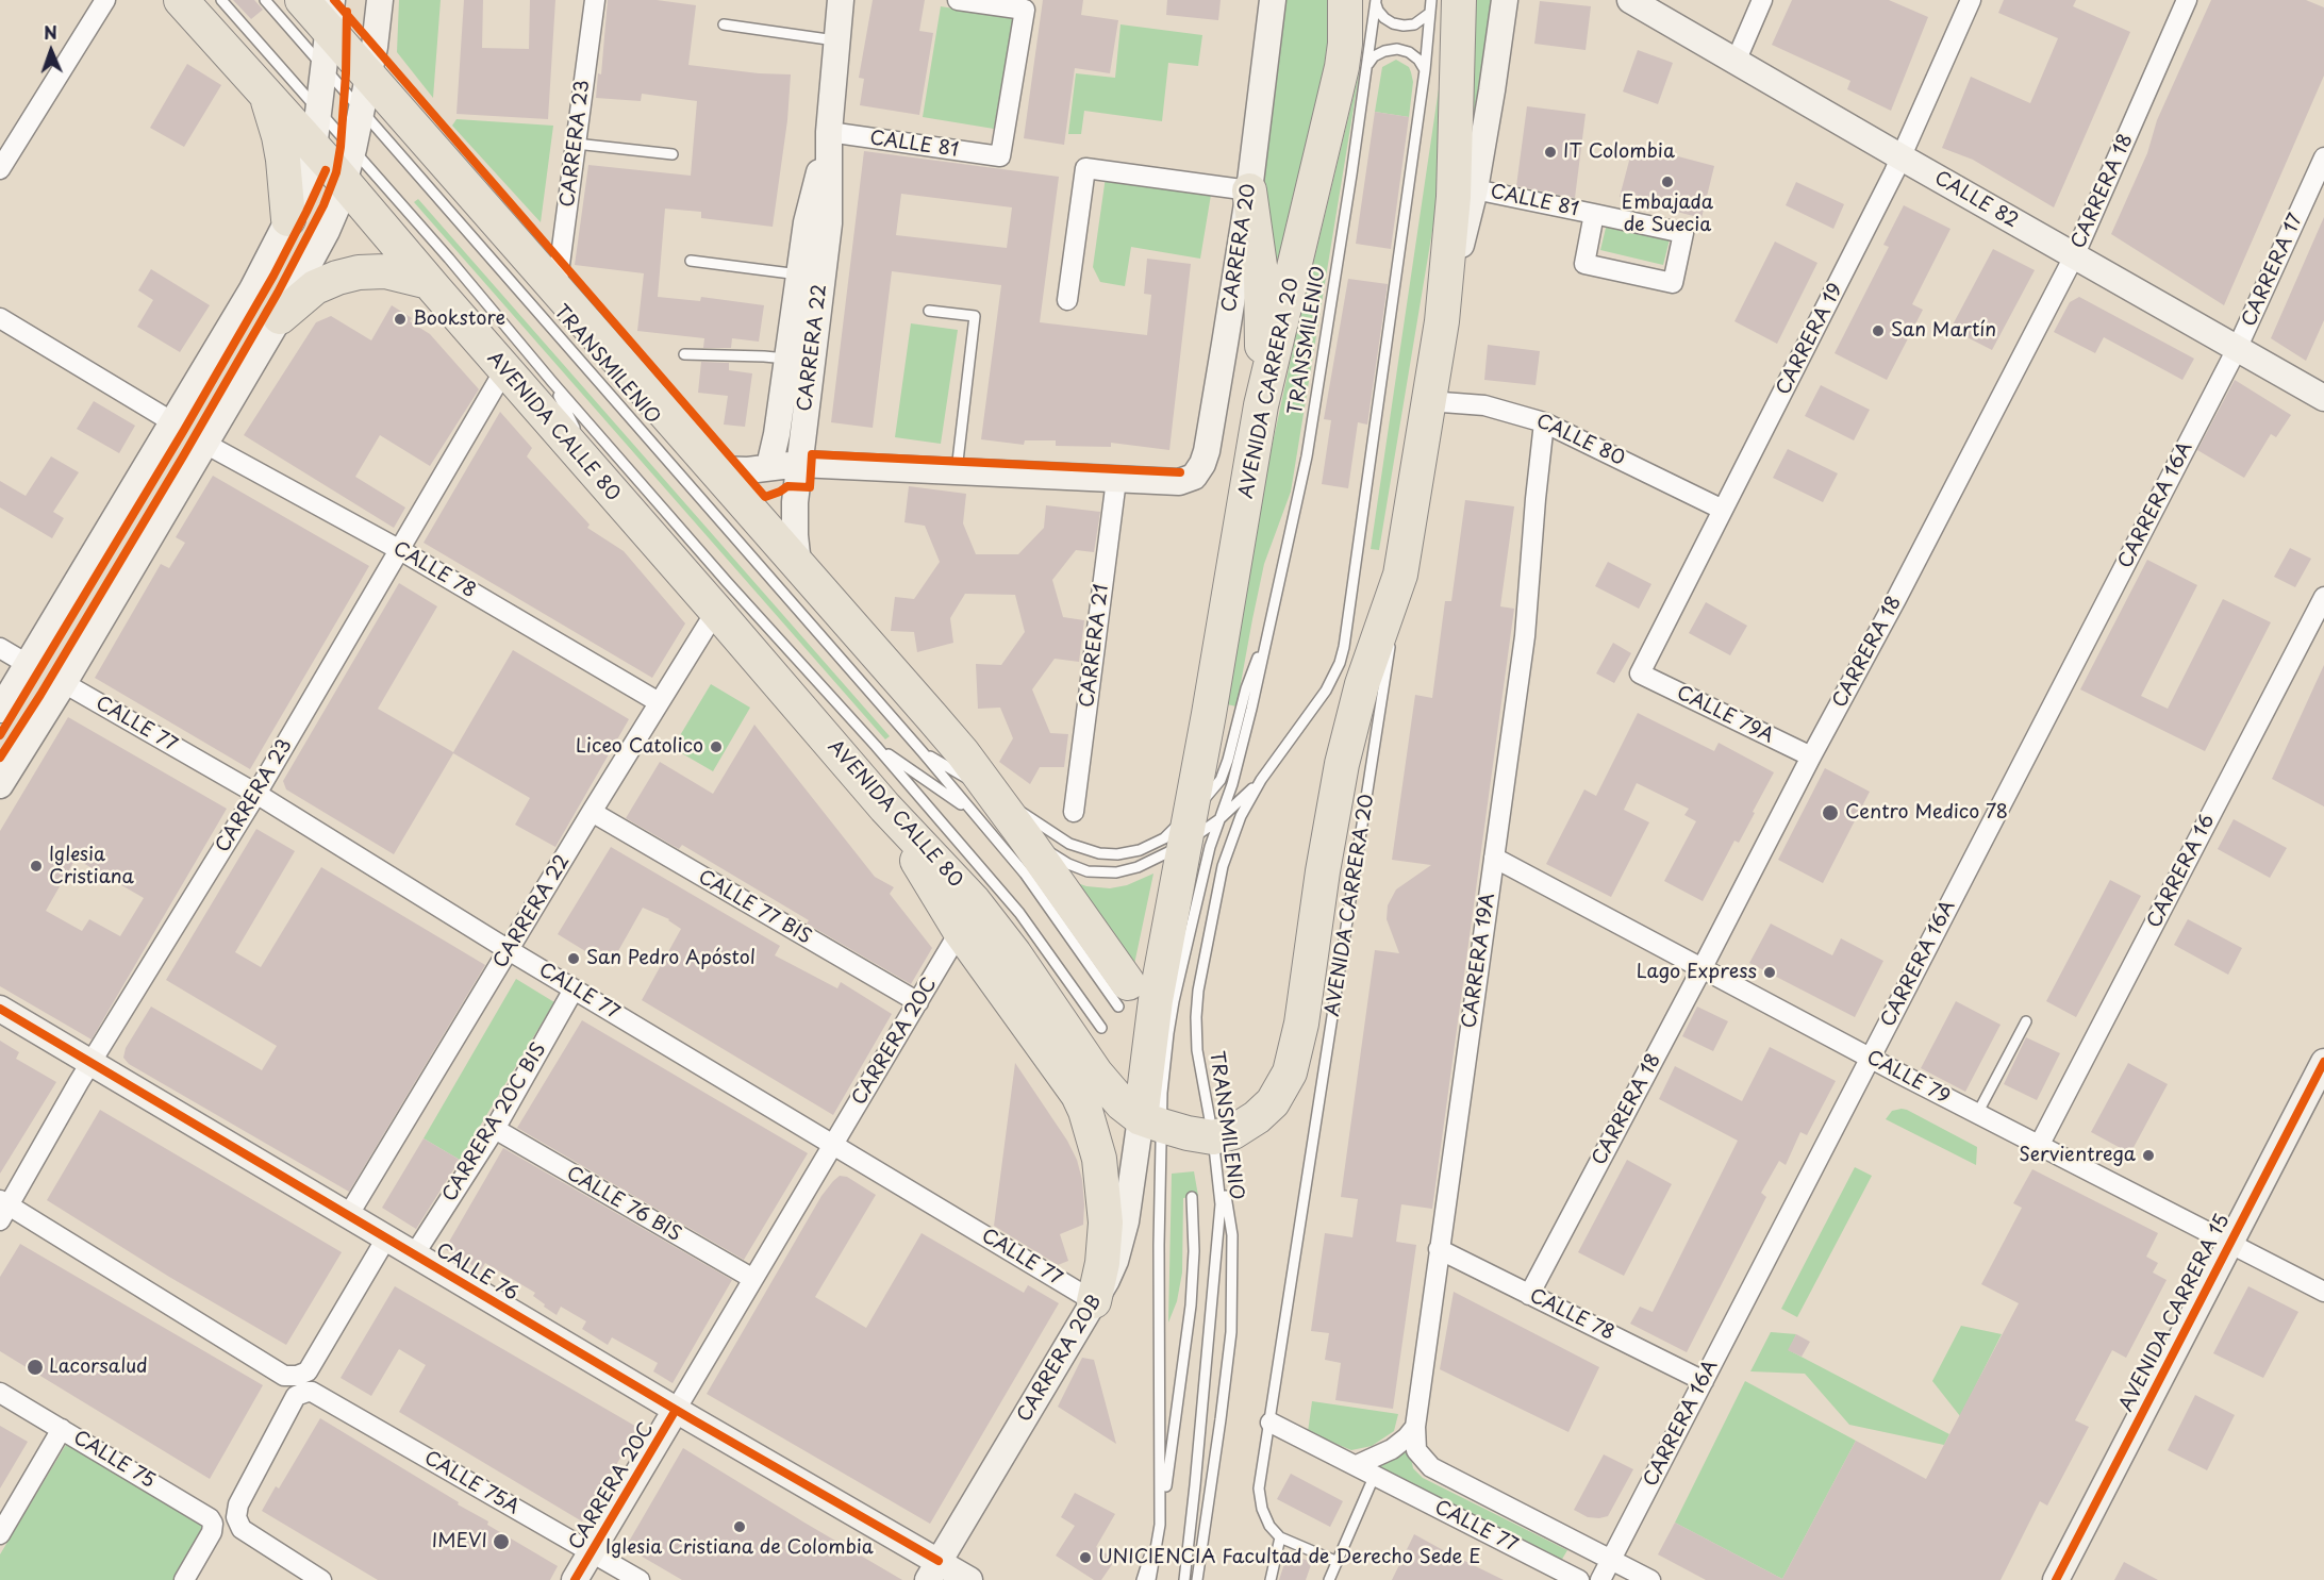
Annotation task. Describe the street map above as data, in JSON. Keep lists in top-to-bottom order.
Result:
{
  "streets": {
    "highway": ["AVENIDA CARRERA 20", "AVENIDA CALLE 80"],
    "main road": [
      "CALLE 82",
      "CARRERA 20",
      "CARRERA 22",
      "CARRERA 20C",
      "CALLE 76",
      "AVENIDA CARRERA 15",
      "CARRERA 20B"
    ],
    "street": [
      "CARRERA 23",
      "CALLE 81",
      "CARRERA 18",
      "CARRERA 17",
      "CARRERA 19",
      "CALLE 80",
      "CARRERA 16A",
      "CALLE 78",
      "CARRERA 21",
      "CALLE 79A",
      "CALLE 77",
      "CARRERA 16",
      "CALLE 77 BIS",
      "CARRERA 19A",
      "CALLE 79",
      "CARRERA 20C BIS",
      "CALLE 76 BIS",
      "CALLE 75",
      "CALLE 75A"
    ],
    "lane": ["TRANSMILENIO"]
  },
  "crossings": [
    ["CARRERA 23", "AVENIDA CALLE 80"],
    ["CARRERA 23", "CALLE 78"],
    ["CARRERA 23", "CALLE 77"],
    ["CARRERA 23", "CALLE 76"],
    ["CARRERA 23", "CALLE 75A"],
    ["CALLE 81", "CARRERA 22"],
    ["CALLE 81", "AVENIDA CARRERA 20"],
    ["CARRERA 18", "CALLE 82"],
    ["CARRERA 18", "CALLE 78"],
    ["CARRERA 18", "CALLE 79A"],
    ["CARRERA 18", "CALLE 79"],
    ["CALLE 82", "CARRERA 17"],
    ["CALLE 82", "CARRERA 19"],
    ["CALLE 82", "CARRERA 16A"],
    ["CARRERA 20", "CARRERA 21"],
    ["CARRERA 17", "CARRERA 16A"],
    ["CARRERA 19", "CALLE 80"],
    ["CARRERA 19", "CALLE 79A"],
    ["TRANSMILENIO", "AVENIDA CARRERA 20"],
    ["TRANSMILENIO", "AVENIDA CALLE 80"],
    ["CARRERA 22", "AVENIDA CALLE 80"],
    ["CARRERA 22", "CALLE 78"],
    ["CARRERA 22", "CALLE 77"],
    ["CARRERA 22", "CALLE 77 BIS"],
    ["CARRERA 22", "CALLE 76"],
    ["AVENIDA CARRERA 20", "AVENIDA CALLE 80"],
    ["AVENIDA CARRERA 20", "CALLE 80"],
    ["AVENIDA CARRERA 20", "CALLE 77"],
    ["AVENIDA CARRERA 20", "CARRERA 20B"],
    ["AVENIDA CALLE 80", "CARRERA 20B"],
    ["CALLE 80", "CARRERA 19A"],
    ["CARRERA 16A", "CALLE 78"],
    ["CARRERA 16A", "CALLE 77"],
    ["CARRERA 16A", "CALLE 79"],
    ["CALLE 78", "CARRERA 19A"],
    ["CALLE 77", "CARRERA 19A"],
    ["CALLE 77", "CARRERA 20C"],
    ["CALLE 77", "CARRERA 20C BIS"],
    ["CALLE 77", "CARRERA 20B"],
    ["CARRERA 16", "CALLE 79"],
    ["CALLE 77 BIS", "CARRERA 20C"],
    ["CARRERA 19A", "CALLE 79"],
    ["CARRERA 20C", "CALLE 76 BIS"],
    ["CARRERA 20C", "CALLE 76"],
    ["CARRERA 20C", "CALLE 75A"],
    ["CALLE 79", "AVENIDA CARRERA 15"],
    ["CARRERA 20C BIS", "CALLE 76 BIS"],
    ["CARRERA 20C BIS", "CALLE 76"],
    ["CALLE 76", "CARRERA 20B"]
  ],
  "places": [
    "IT Colombia",
    "Embajada de Suecia",
    "Bookstore",
    "San Martín",
    "Liceo Catolico",
    "Centro Medico 78",
    "Iglesia Cristiana",
    "San Pedro Apóstol",
    "Lago Express",
    "Servientrega",
    "Lacorsalud",
    "Iglesia Cristiana de Colombia",
    "IMEVI",
    "UNICIENCIA Facultad de Derecho Sede E"
  ],
  "north": "top"
}
